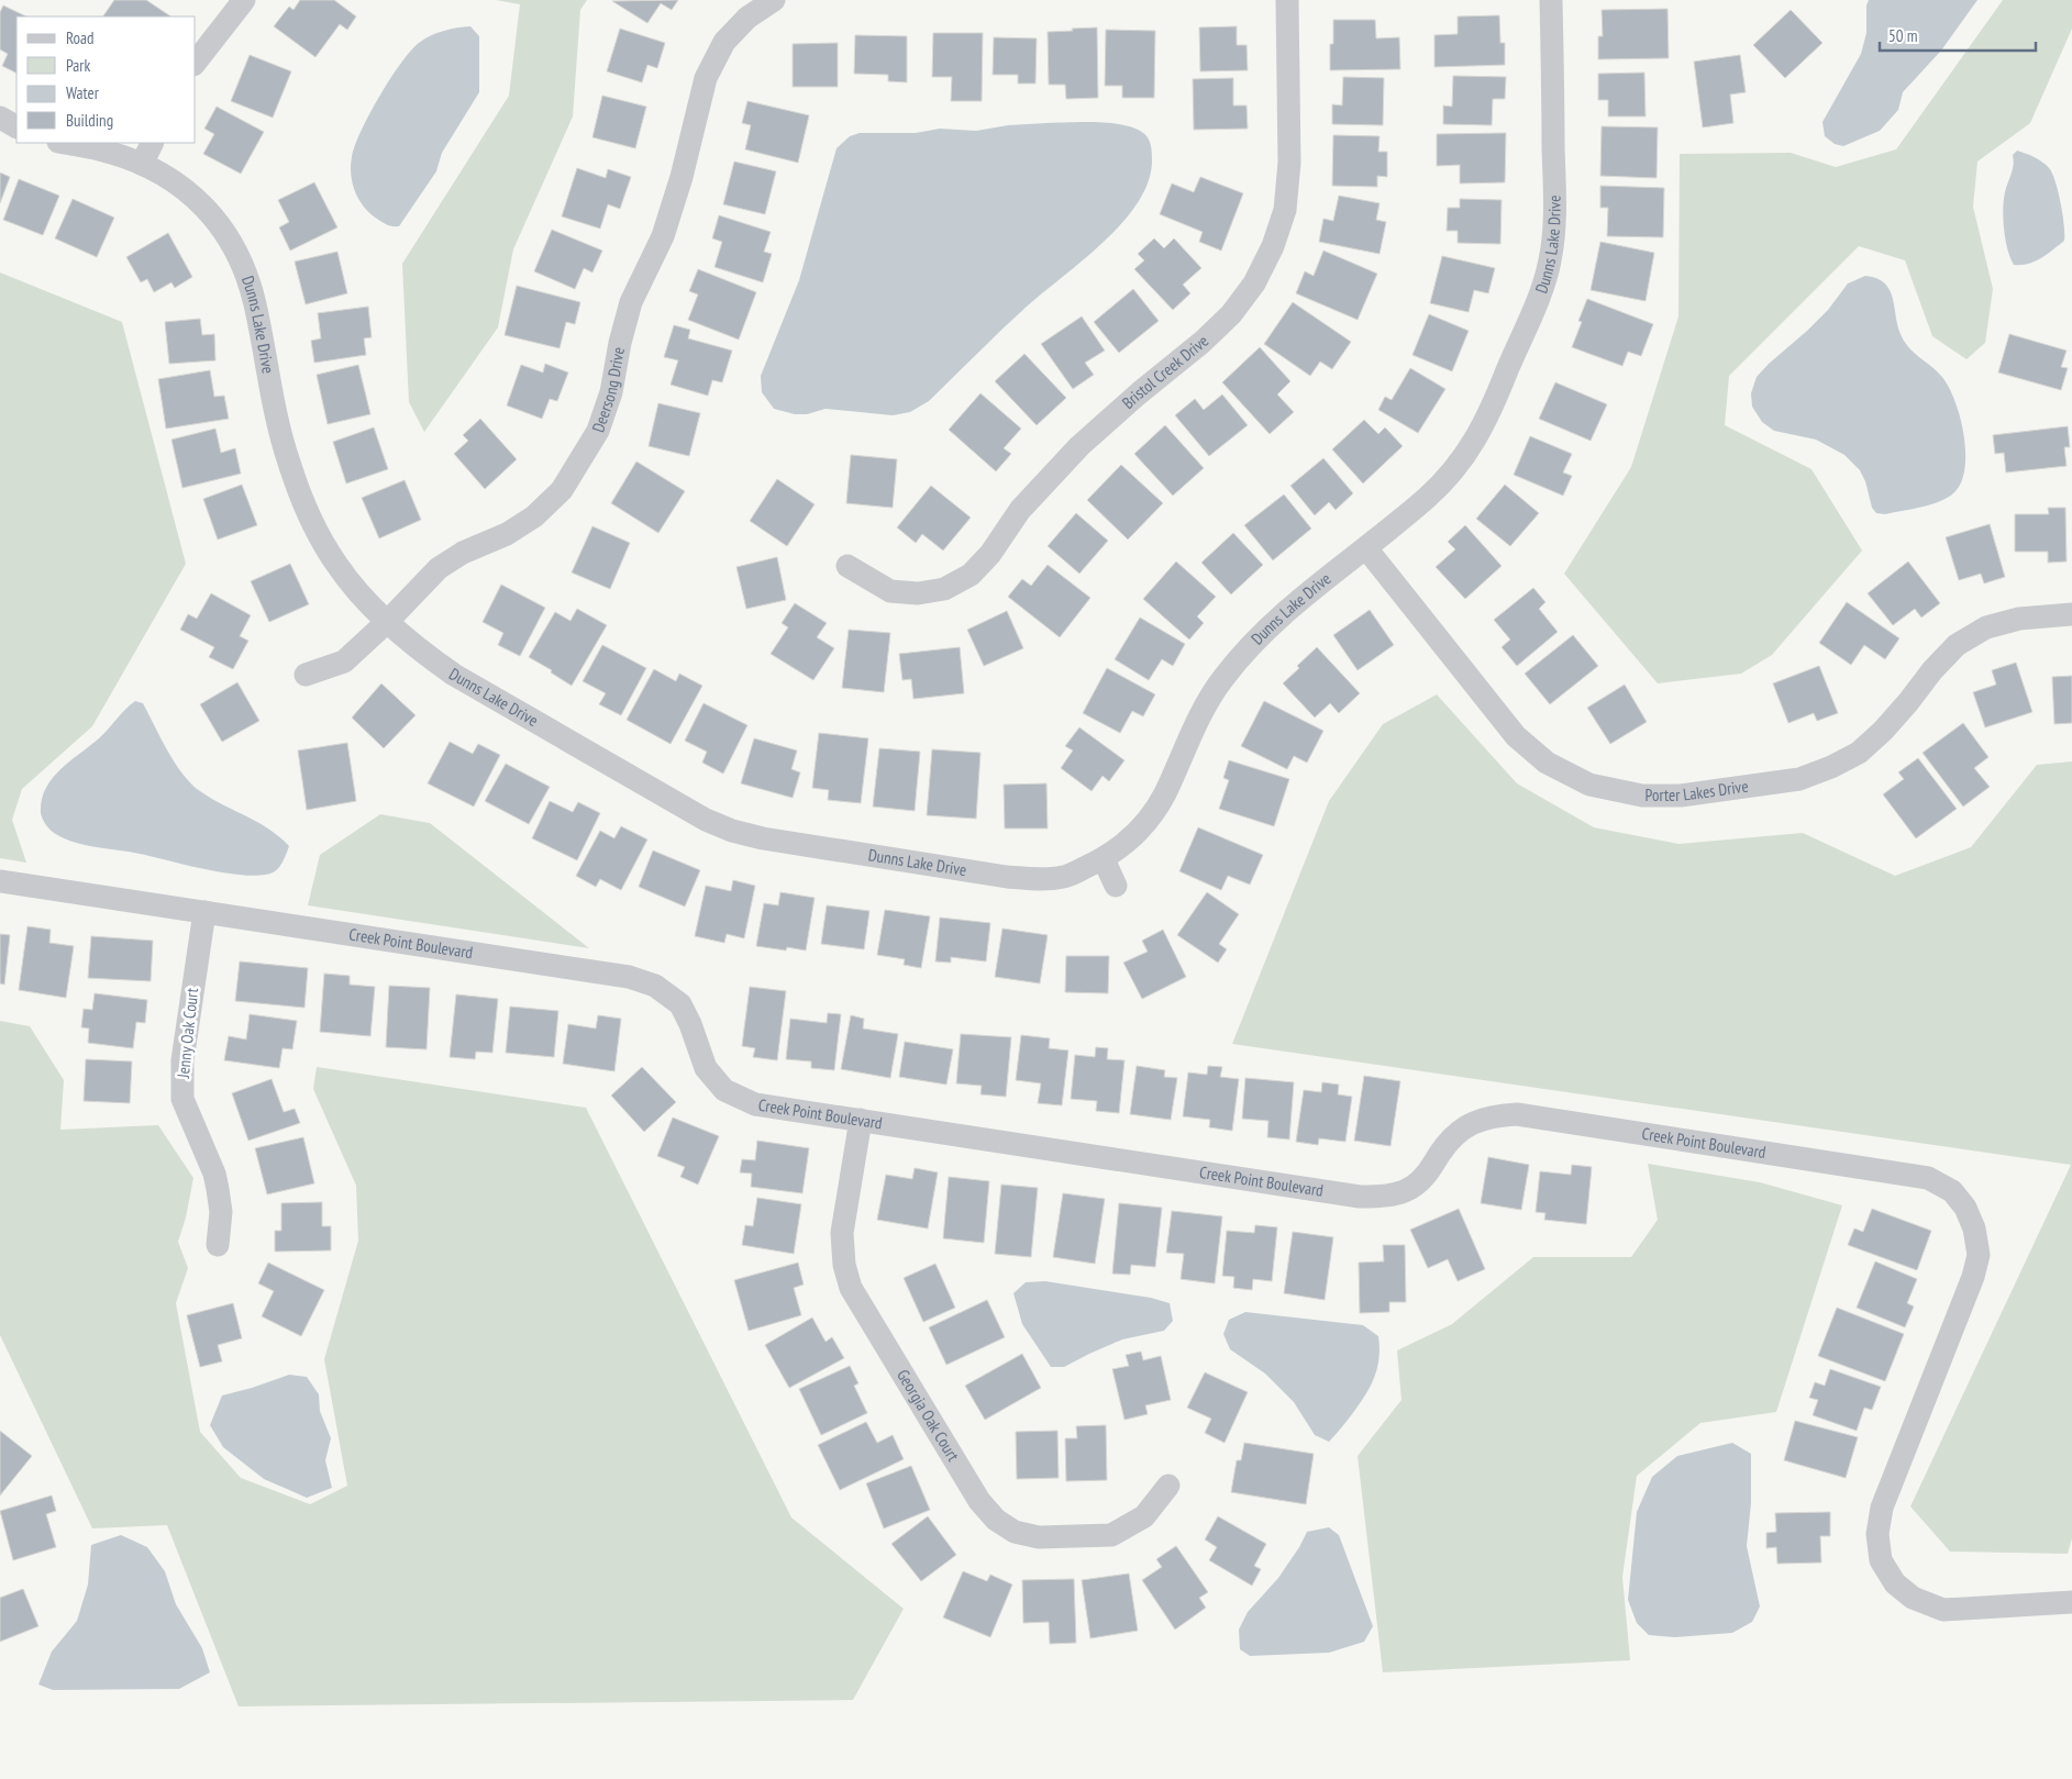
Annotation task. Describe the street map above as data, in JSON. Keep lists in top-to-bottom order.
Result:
{
  "streets": {
    "street": [
      "Dunns Lake Drive",
      "Bristol Creek Drive",
      "Deersong Drive",
      "Porter Lakes Drive",
      "Creek Point Boulevard",
      "Jenny Oak Court",
      "Georgia Oak Court"
    ]
  },
  "crossings": [
    ["Dunns Lake Drive", "Deersong Drive"],
    ["Dunns Lake Drive", "Porter Lakes Drive"],
    ["Creek Point Boulevard", "Jenny Oak Court"],
    ["Creek Point Boulevard", "Georgia Oak Court"]
  ],
  "legend": [
    "Road",
    "Park",
    "Water",
    "Building"
  ],
  "scale_bar": "50 m"
}
